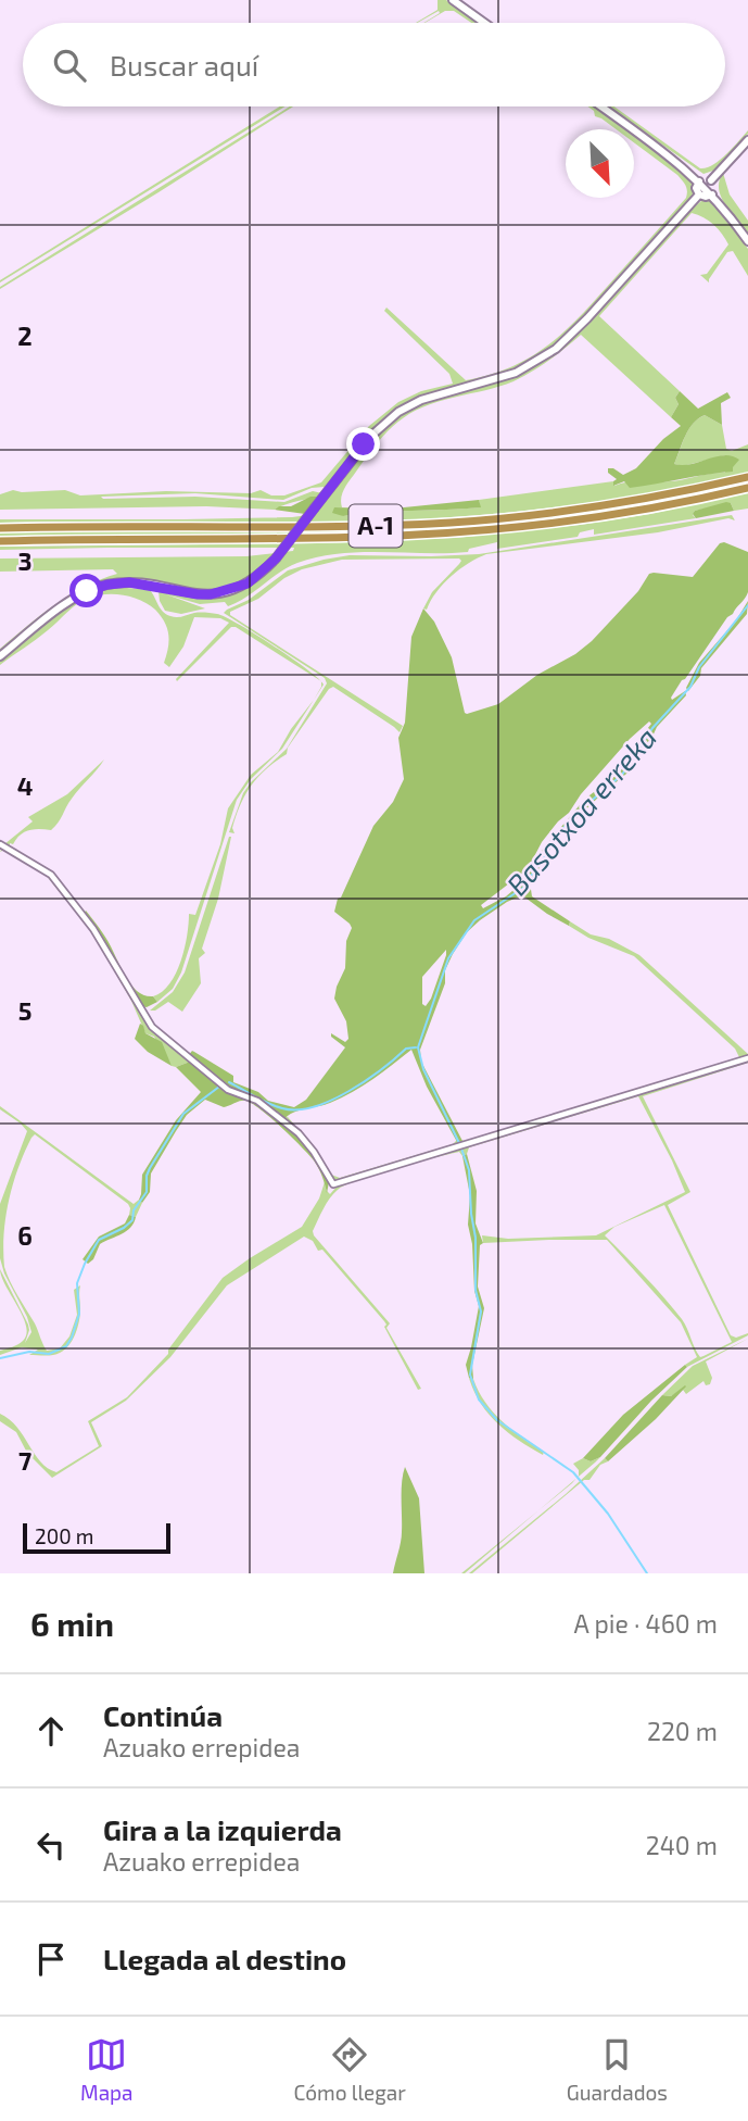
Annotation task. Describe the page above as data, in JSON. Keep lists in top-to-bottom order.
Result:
{
  "streets": {
    "highway": ["A-1"]
  },
  "water": ["Basotxoa erreka"],
  "scale_bar": "200 m",
  "north": "bottom right",
  "page": {
    "search": "Buscar aquí",
    "scale": "200 m",
    "heading": ["6 min", "A pie · 460 m"],
    "list": [
      ["Continúa", "Azuako errepidea", "220 m"],
      ["Gira a la izquierda", "Azuako errepidea", "240 m"],
      "Llegada al destino"
    ],
    "nav": ["Mapa", "Cómo llegar", "Guardados"]
  },
  "grid": {
    "rows": [
      "2",
      "3",
      "4",
      "5",
      "6",
      "7"
    ]
  }
}
